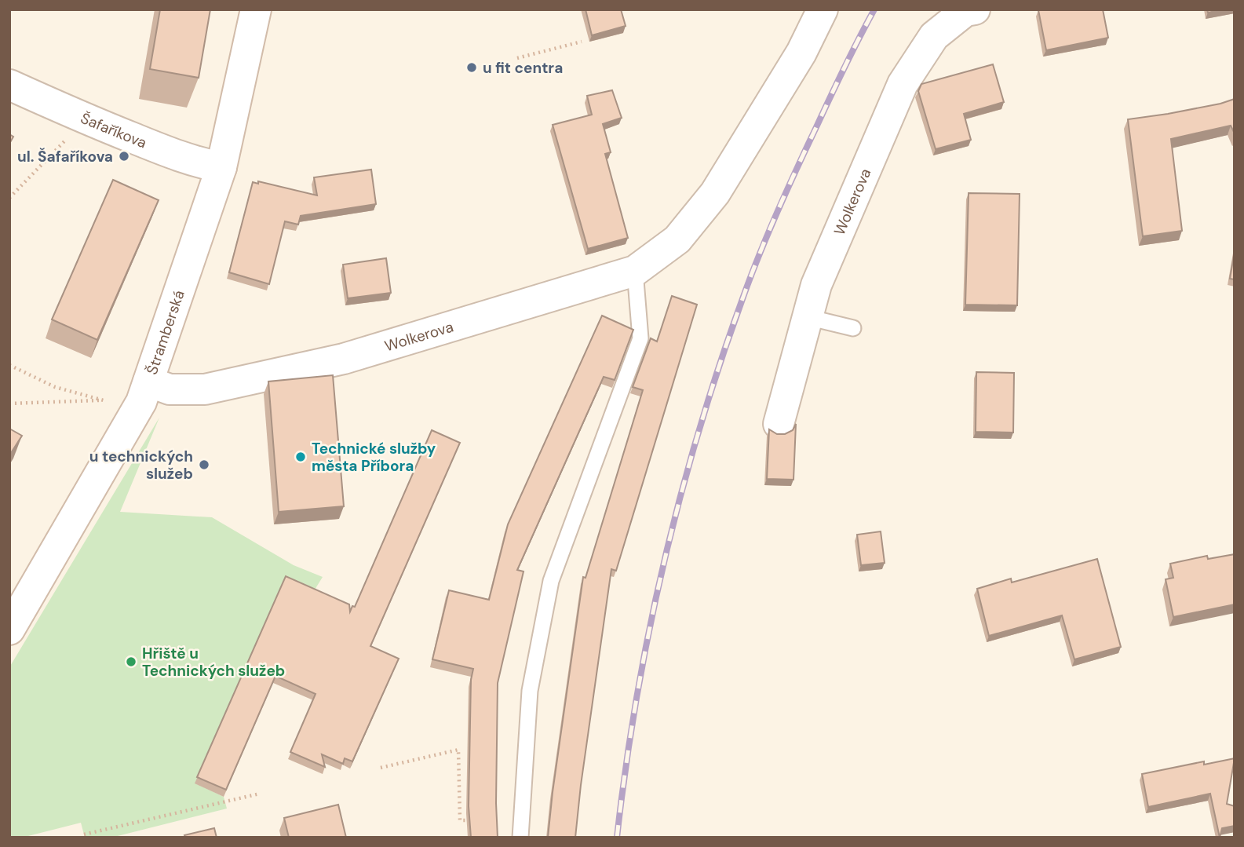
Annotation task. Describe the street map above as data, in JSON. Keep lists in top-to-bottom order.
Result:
{
  "streets": {
    "street": ["Šafaříkova", "Wolkerova", "Štramberská"]
  },
  "crossings": [
    ["Šafaříkova", "Štramberská"],
    ["Wolkerova", "Štramberská"]
  ],
  "places": [
    "u fit centra",
    "ul. Šafaříkova",
    "Technické služby města Příbora",
    "u technických služeb",
    "Hřiště u Technických služeb"
  ]
}
